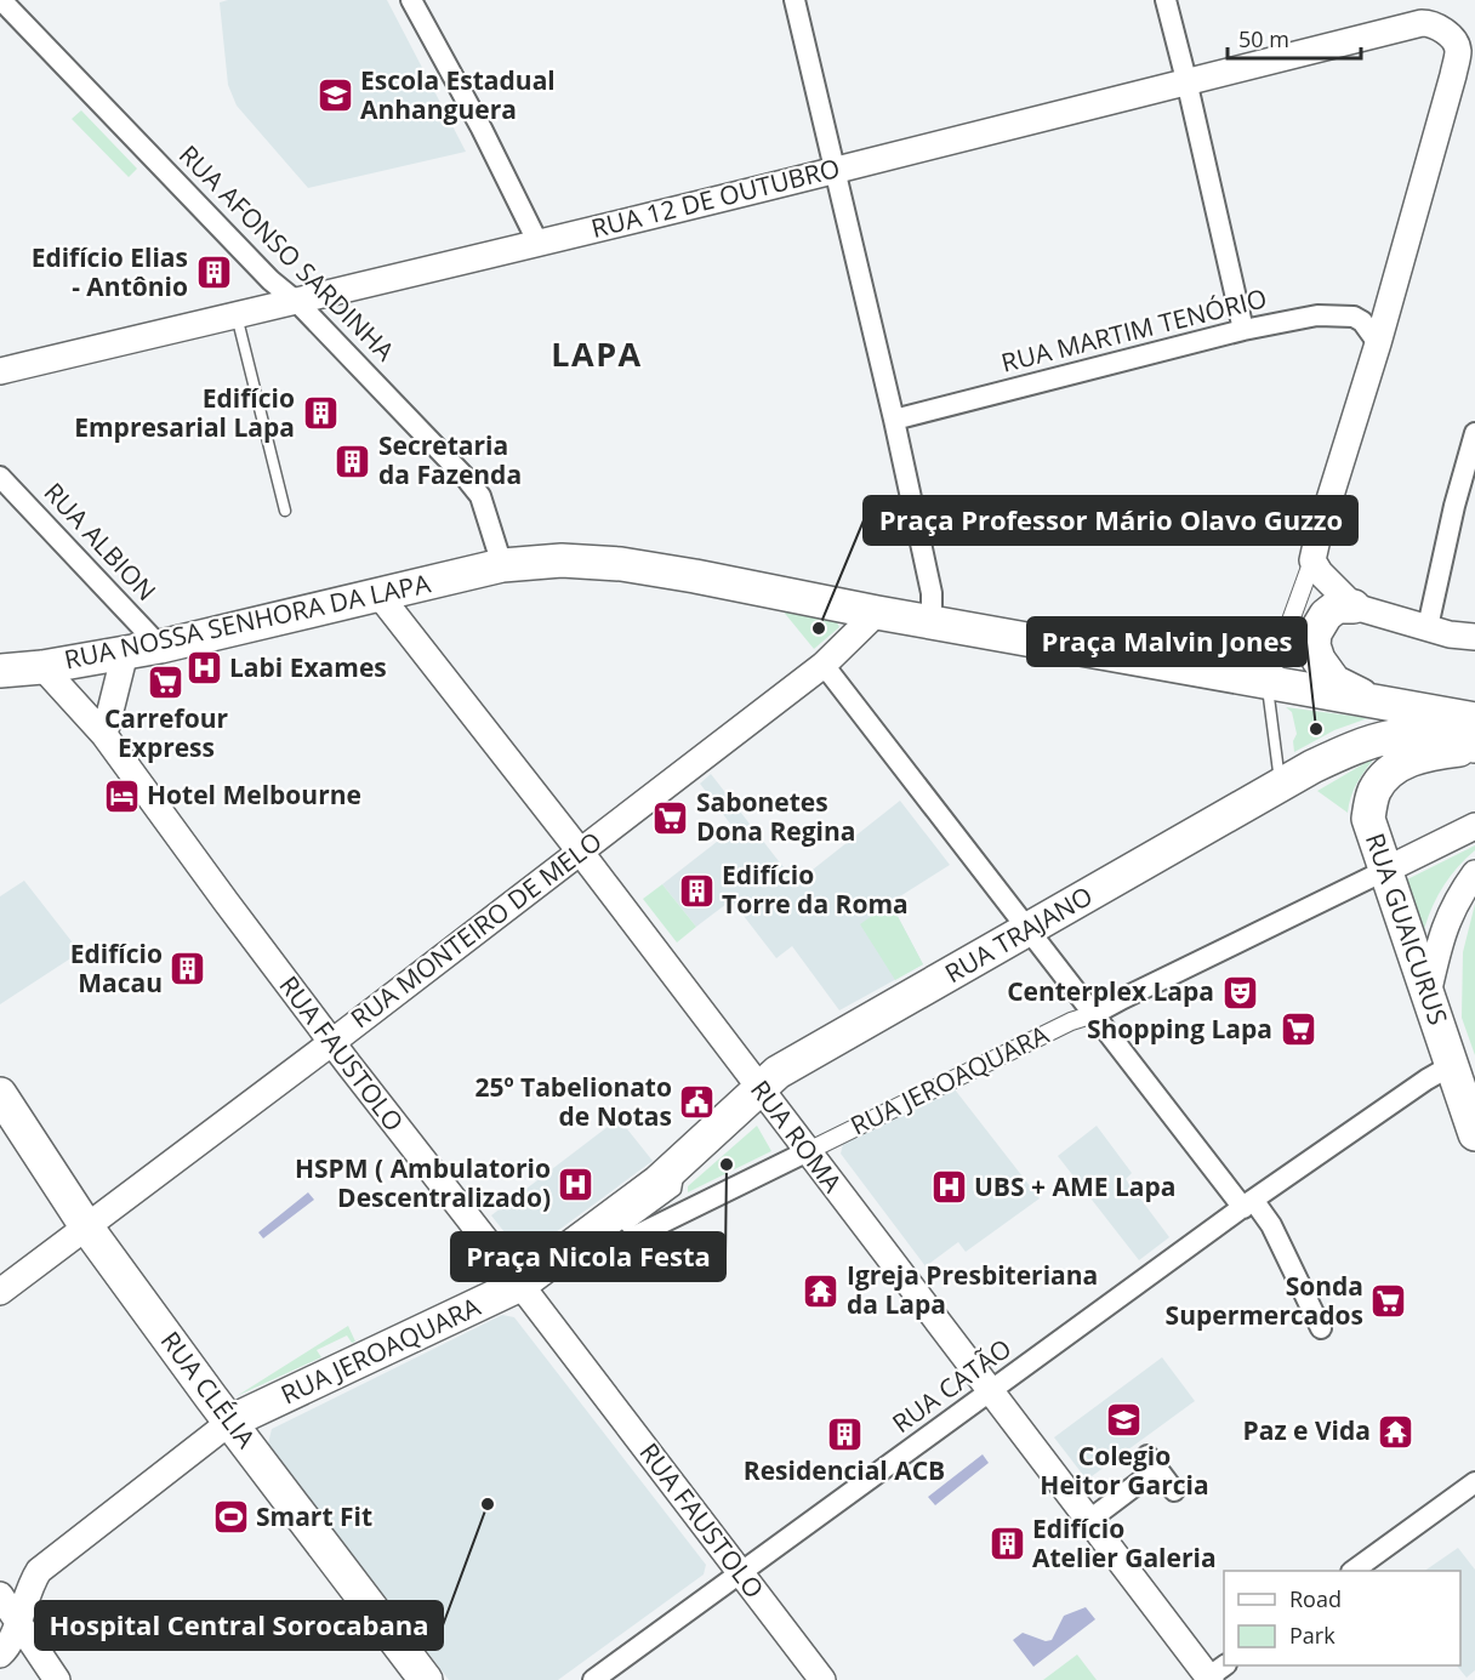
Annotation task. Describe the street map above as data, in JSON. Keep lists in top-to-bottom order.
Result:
{
  "streets": {
    "main road": [
      "RUA NOSSA SENHORA DA LAPA",
      "RUA GUAICURUS",
      "RUA TRAJANO",
      "RUA JEROAQUARA",
      "RUA CLÉLIA"
    ],
    "street": [
      "RUA 12 DE OUTUBRO",
      "RUA AFONSO SARDINHA",
      "RUA MARTIM TENÓRIO",
      "RUA ALBION",
      "RUA MONTEIRO DE MELO",
      "RUA FAUSTOLO",
      "RUA ROMA",
      "RUA CATÃO"
    ]
  },
  "crossings": [
    ["RUA 12 DE OUTUBRO", "RUA AFONSO SARDINHA"],
    ["RUA 12 DE OUTUBRO", "RUA MARTIM TENÓRIO"],
    ["RUA AFONSO SARDINHA", "RUA NOSSA SENHORA DA LAPA"],
    ["RUA ALBION", "RUA NOSSA SENHORA DA LAPA"],
    ["RUA NOSSA SENHORA DA LAPA", "RUA MONTEIRO DE MELO"],
    ["RUA NOSSA SENHORA DA LAPA", "RUA FAUSTOLO"],
    ["RUA NOSSA SENHORA DA LAPA", "RUA ROMA"],
    ["RUA GUAICURUS", "RUA TRAJANO"],
    ["RUA GUAICURUS", "RUA CATÃO"],
    ["RUA MONTEIRO DE MELO", "RUA FAUSTOLO"],
    ["RUA MONTEIRO DE MELO", "RUA ROMA"],
    ["RUA MONTEIRO DE MELO", "RUA CLÉLIA"],
    ["RUA TRAJANO", "RUA JEROAQUARA"],
    ["RUA TRAJANO", "RUA ROMA"],
    ["RUA FAUSTOLO", "RUA JEROAQUARA"],
    ["RUA FAUSTOLO", "RUA CATÃO"],
    ["RUA JEROAQUARA", "RUA ROMA"],
    ["RUA JEROAQUARA", "RUA CLÉLIA"],
    ["RUA ROMA", "RUA CATÃO"]
  ],
  "districts": ["LAPA"],
  "places": {
    "school or university": ["Escola Estadual Anhanguera", "Colegio Heitor Garcia"],
    "building": [
      "Edifício Elias - Antônio",
      "Edifício Empresarial Lapa",
      "Secretaria da Fazenda",
      "Edifício Torre da Roma",
      "Edifício Macau",
      "Residencial ACB",
      "Edifício Atelier Galeria"
    ],
    "other": [
      "Praça Professor Mário Olavo Guzzo",
      "Praça Malvin Jones",
      "Praça Nicola Festa",
      "Hospital Central Sorocabana"
    ],
    "hospital": ["Labi Exames", "HSPM ( Ambulatorio Descentralizado)", "UBS + AME Lapa"],
    "supermarket": [
      "Carrefour Express",
      "Sabonetes Dona Regina",
      "Shopping Lapa",
      "Sonda Supermercados"
    ],
    "hotel": ["Hotel Melbourne"],
    "theatre": ["Centerplex Lapa"],
    "public building": ["25º Tabelionato de Notas"],
    "temple": ["Igreja Presbiteriana da Lapa", "Paz e Vida"],
    "sports": ["Smart Fit"]
  },
  "legend": ["Road", "Park"],
  "scale_bar": "50 m"
}
